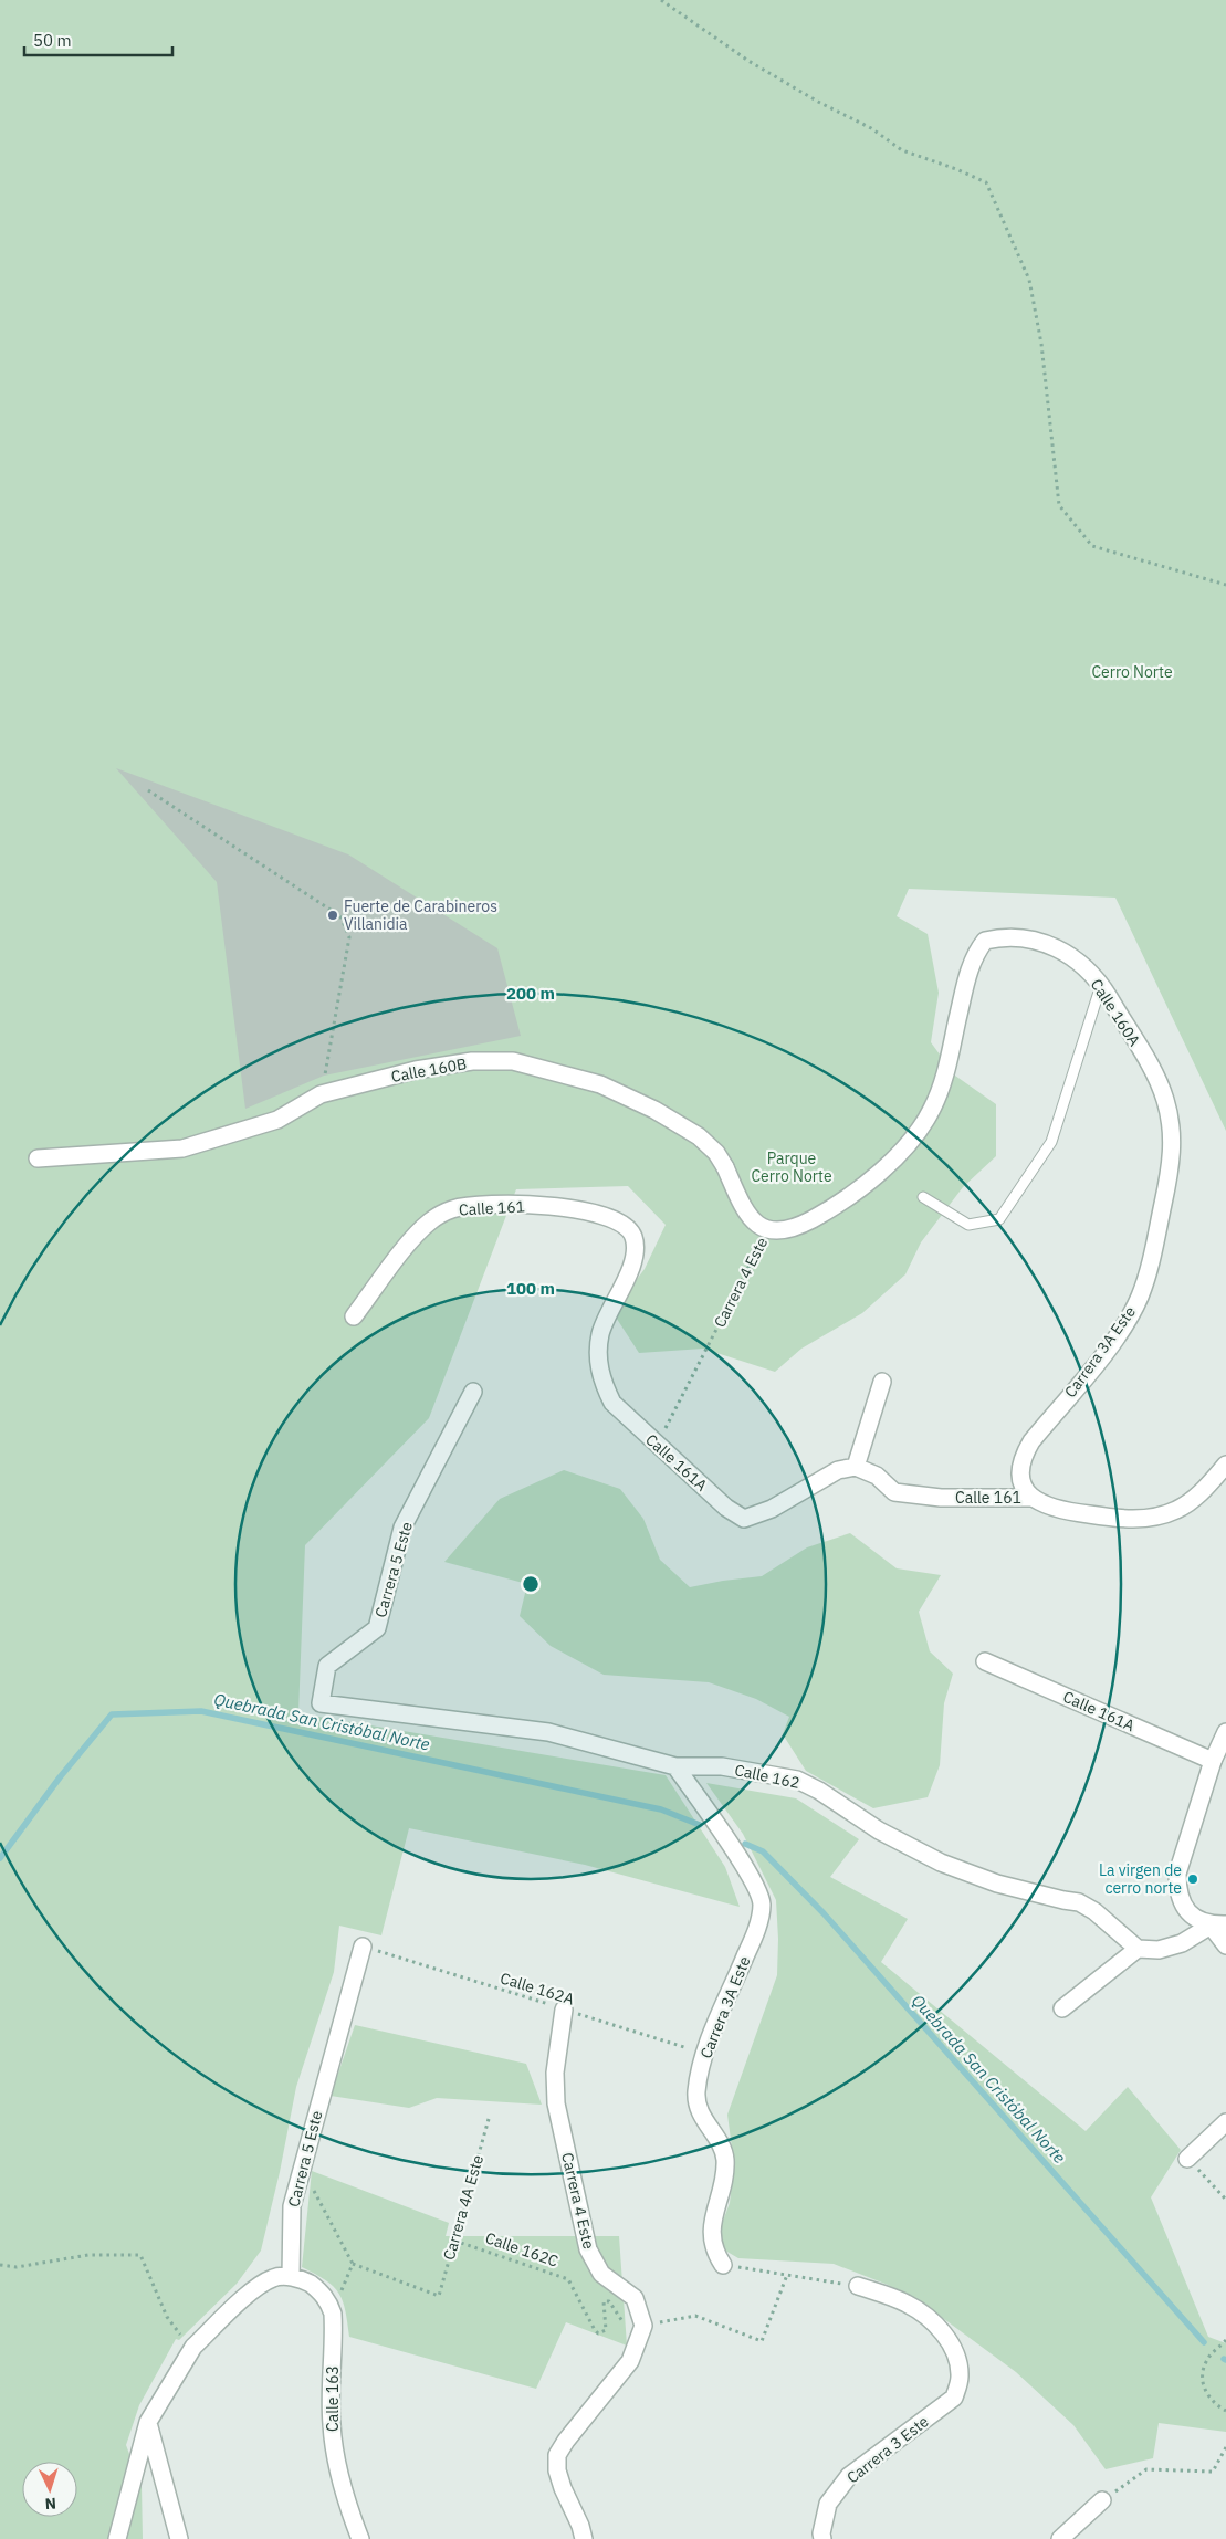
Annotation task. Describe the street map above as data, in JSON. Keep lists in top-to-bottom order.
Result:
{
  "streets": {
    "street": [
      "Calle 160A",
      "Calle 160B",
      "Calle 161",
      "Carrera 4 Este",
      "Carrera 3A Este",
      "Calle 161A",
      "Carrera 5 Este",
      "Calle 162",
      "Calle 163",
      "Carrera 3 Este"
    ],
    "path": ["Calle 162A", "Carrera 4A Este", "Calle 162C"]
  },
  "crossings": [
    ["Calle 160A", "Carrera 4 Este"],
    ["Calle 160A", "Carrera 3A Este"],
    ["Calle 160B", "Carrera 4 Este"],
    ["Calle 161", "Carrera 3A Este"],
    ["Calle 161", "Calle 161A"],
    ["Carrera 4 Este", "Calle 161A"],
    ["Carrera 4 Este", "Calle 162A"],
    ["Carrera 4 Este", "Calle 162C"],
    ["Carrera 3A Este", "Calle 162"],
    ["Carrera 3A Este", "Calle 162A"],
    ["Carrera 5 Este", "Calle 162"],
    ["Carrera 5 Este", "Calle 162A"],
    ["Carrera 5 Este", "Calle 163"],
    ["Carrera 4A Este", "Calle 162C"]
  ],
  "water": ["Quebrada San Cristóbal Norte"],
  "parks": ["Cerro Norte", "Parque Cerro Norte"],
  "places": ["Fuerte de Carabineros Villanidia", "La virgen de cerro norte"],
  "scale_bar": "50 m",
  "north": "bottom",
  "rings": ["200 m", "100 m"]
}
